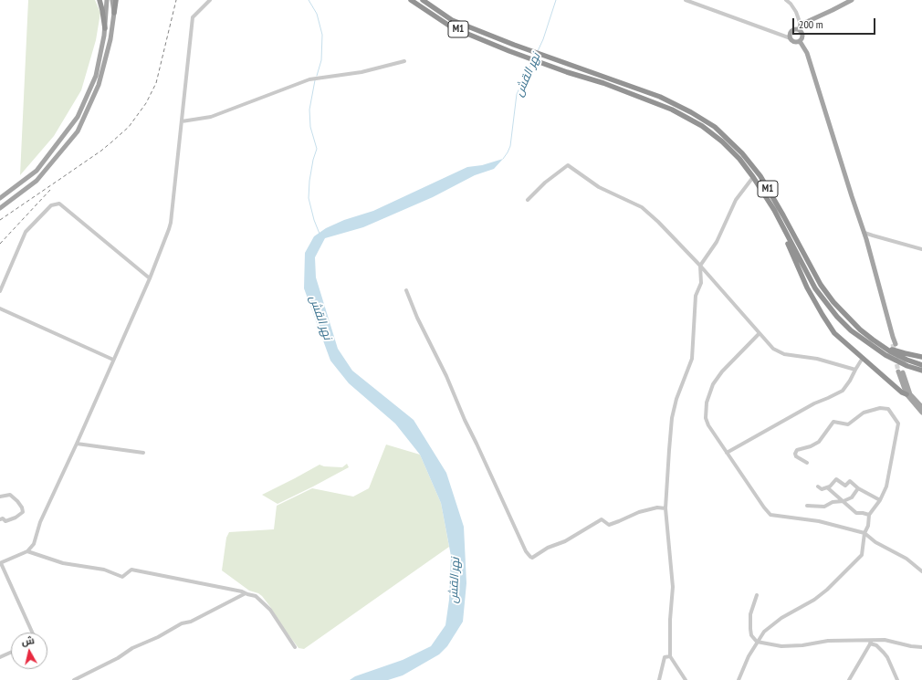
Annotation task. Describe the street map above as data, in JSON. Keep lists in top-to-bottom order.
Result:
{
  "streets": {
    "highway": ["M1"]
  },
  "water": ["نهر القش"],
  "scale_bar": "200 m",
  "north": "top"
}
